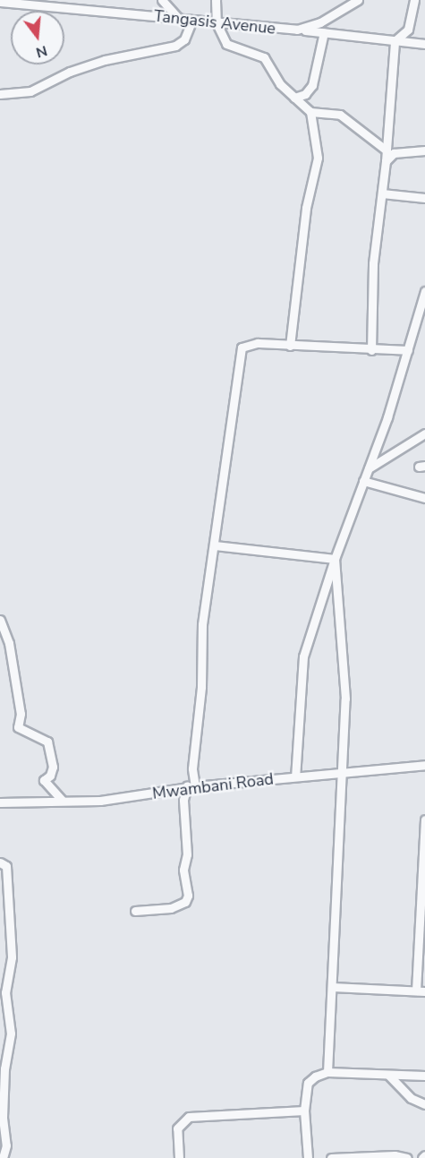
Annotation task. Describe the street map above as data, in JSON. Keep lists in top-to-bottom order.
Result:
{
  "streets": {
    "street": ["Tangasis Avenue", "Mwambani Road"]
  },
  "north": "bottom"
}
